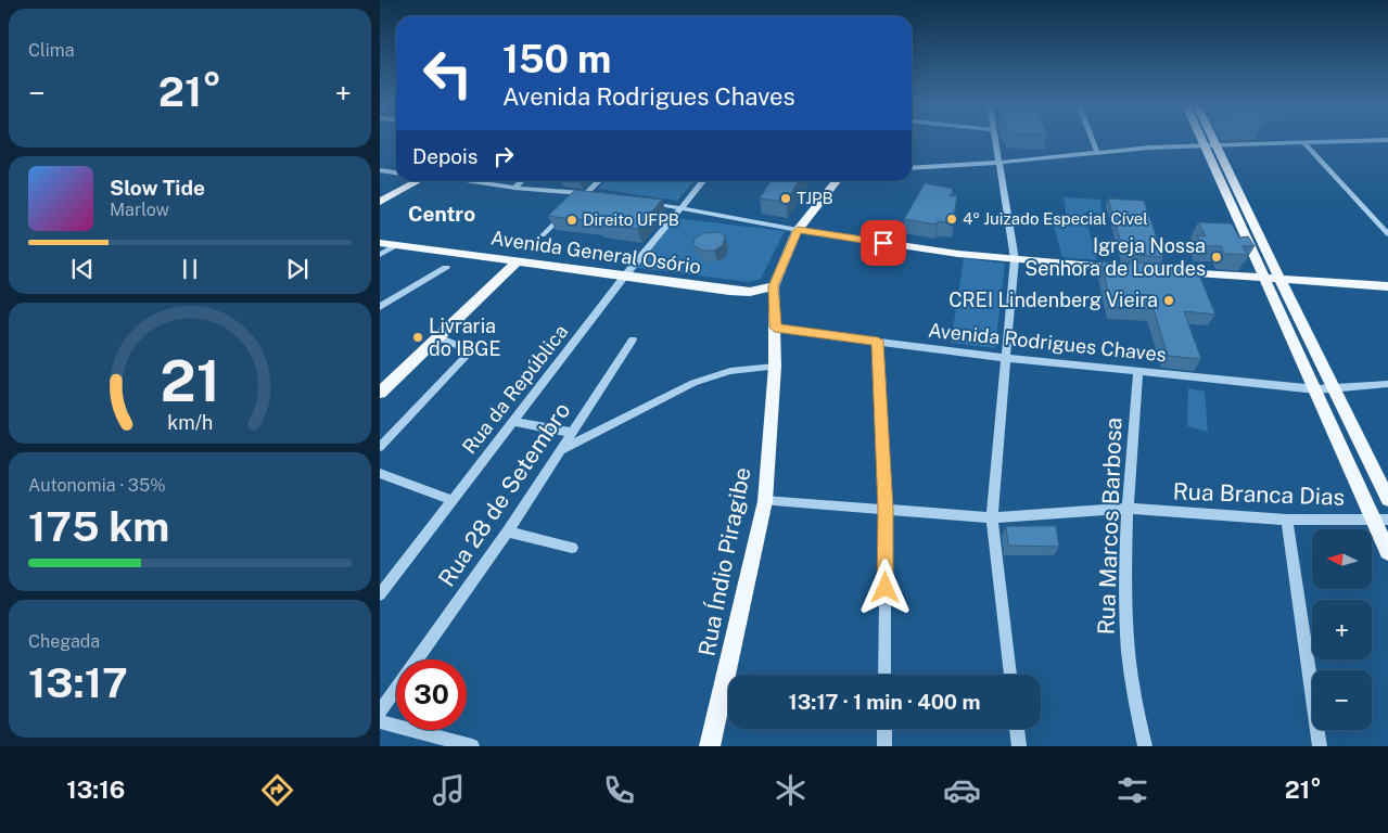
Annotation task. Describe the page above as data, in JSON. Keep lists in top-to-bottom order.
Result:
{
  "streets": {
    "main road": ["Avenida General Osório", "Rua Índio Piragibe"],
    "street": [
      "Avenida Rodrigues Chaves",
      "Rua da República",
      "Rua 28 de Setembro",
      "Rua Branca Dias",
      "Rua Marcos Barbosa"
    ]
  },
  "crossings": [
    ["Avenida General Osório", "Rua da República"],
    ["Avenida General Osório", "Rua Índio Piragibe"],
    ["Avenida Rodrigues Chaves", "Rua Marcos Barbosa"],
    ["Avenida Rodrigues Chaves", "Rua Índio Piragibe"],
    ["Rua Branca Dias", "Rua Marcos Barbosa"],
    ["Rua Branca Dias", "Rua Índio Piragibe"]
  ],
  "districts": ["Centro"],
  "places": [
    "TJPB",
    "4º Juizado Especial Cível",
    "Direito UFPB",
    "Igreja Nossa Senhora de Lourdes",
    "CREI Lindenberg Vieira",
    "Livraria do IBGE"
  ],
  "north": "left",
  "page": {
    "tile": [
      "Clima",
      ["Autonomia · 35%", "175 km"],
      ["Chegada", "13:17"]
    ],
    "turn": ["150 m", "Avenida Rodrigues Chaves"],
    "heat": ["−", "21°", "+"],
    "then": "Depois",
    "song": ["Slow Tide", "Marlow"],
    "map_buttons": ["+", "−"],
    "limit": "30",
    "trip": "13:17 · 1 min · 400 m",
    "tabs": ["13:16", "21°"],
    "gauge": ["21", "km/h"]
  }
}
